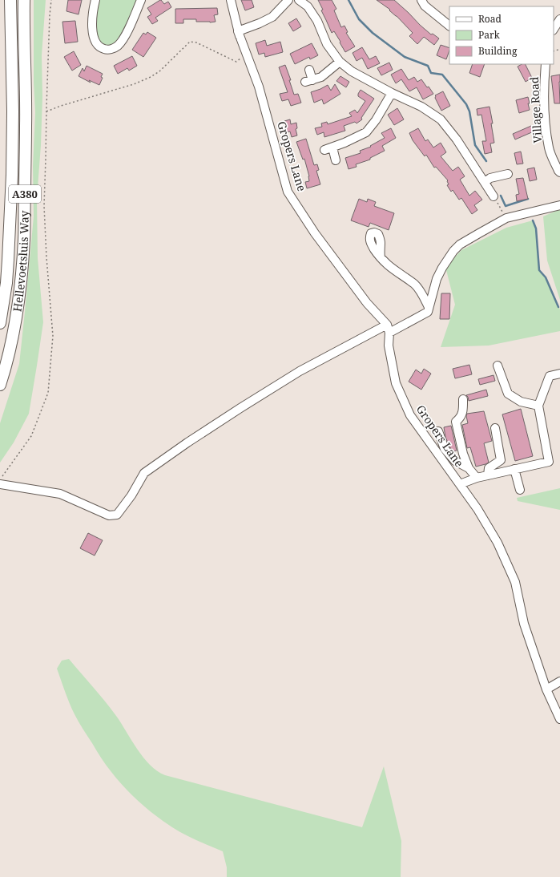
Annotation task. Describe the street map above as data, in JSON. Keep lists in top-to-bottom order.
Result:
{
  "streets": {
    "highway": ["A380", "Hellevoetsluis Way"],
    "street": ["Village Road", "Gropers Lane"]
  },
  "legend": ["Road", "Park", "Building"]
}
